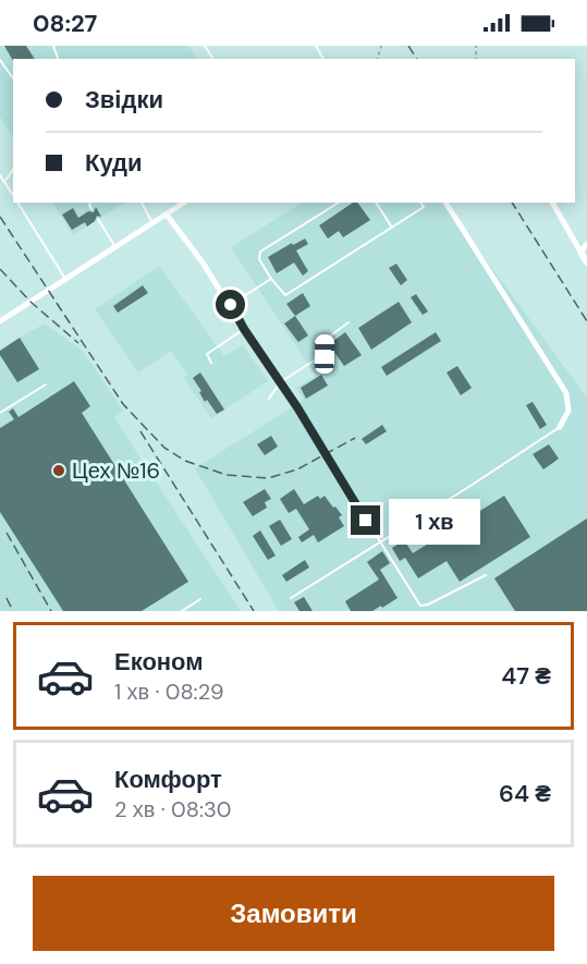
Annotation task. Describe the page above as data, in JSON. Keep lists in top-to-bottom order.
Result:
{
  "places": ["Цех №16"],
  "page": {
    "status": "08:27",
    "banner": ["Звідки", "Куди"],
    "bubble": "1 хв",
    "list": [
      {
        "name": "Економ",
        "note": "1 хв · 08:29",
        "value": "47 ₴"
      },
      {
        "name": "Комфорт",
        "note": "2 хв · 08:30",
        "value": "64 ₴"
      }
    ],
    "buttons": "Замовити"
  }
}
